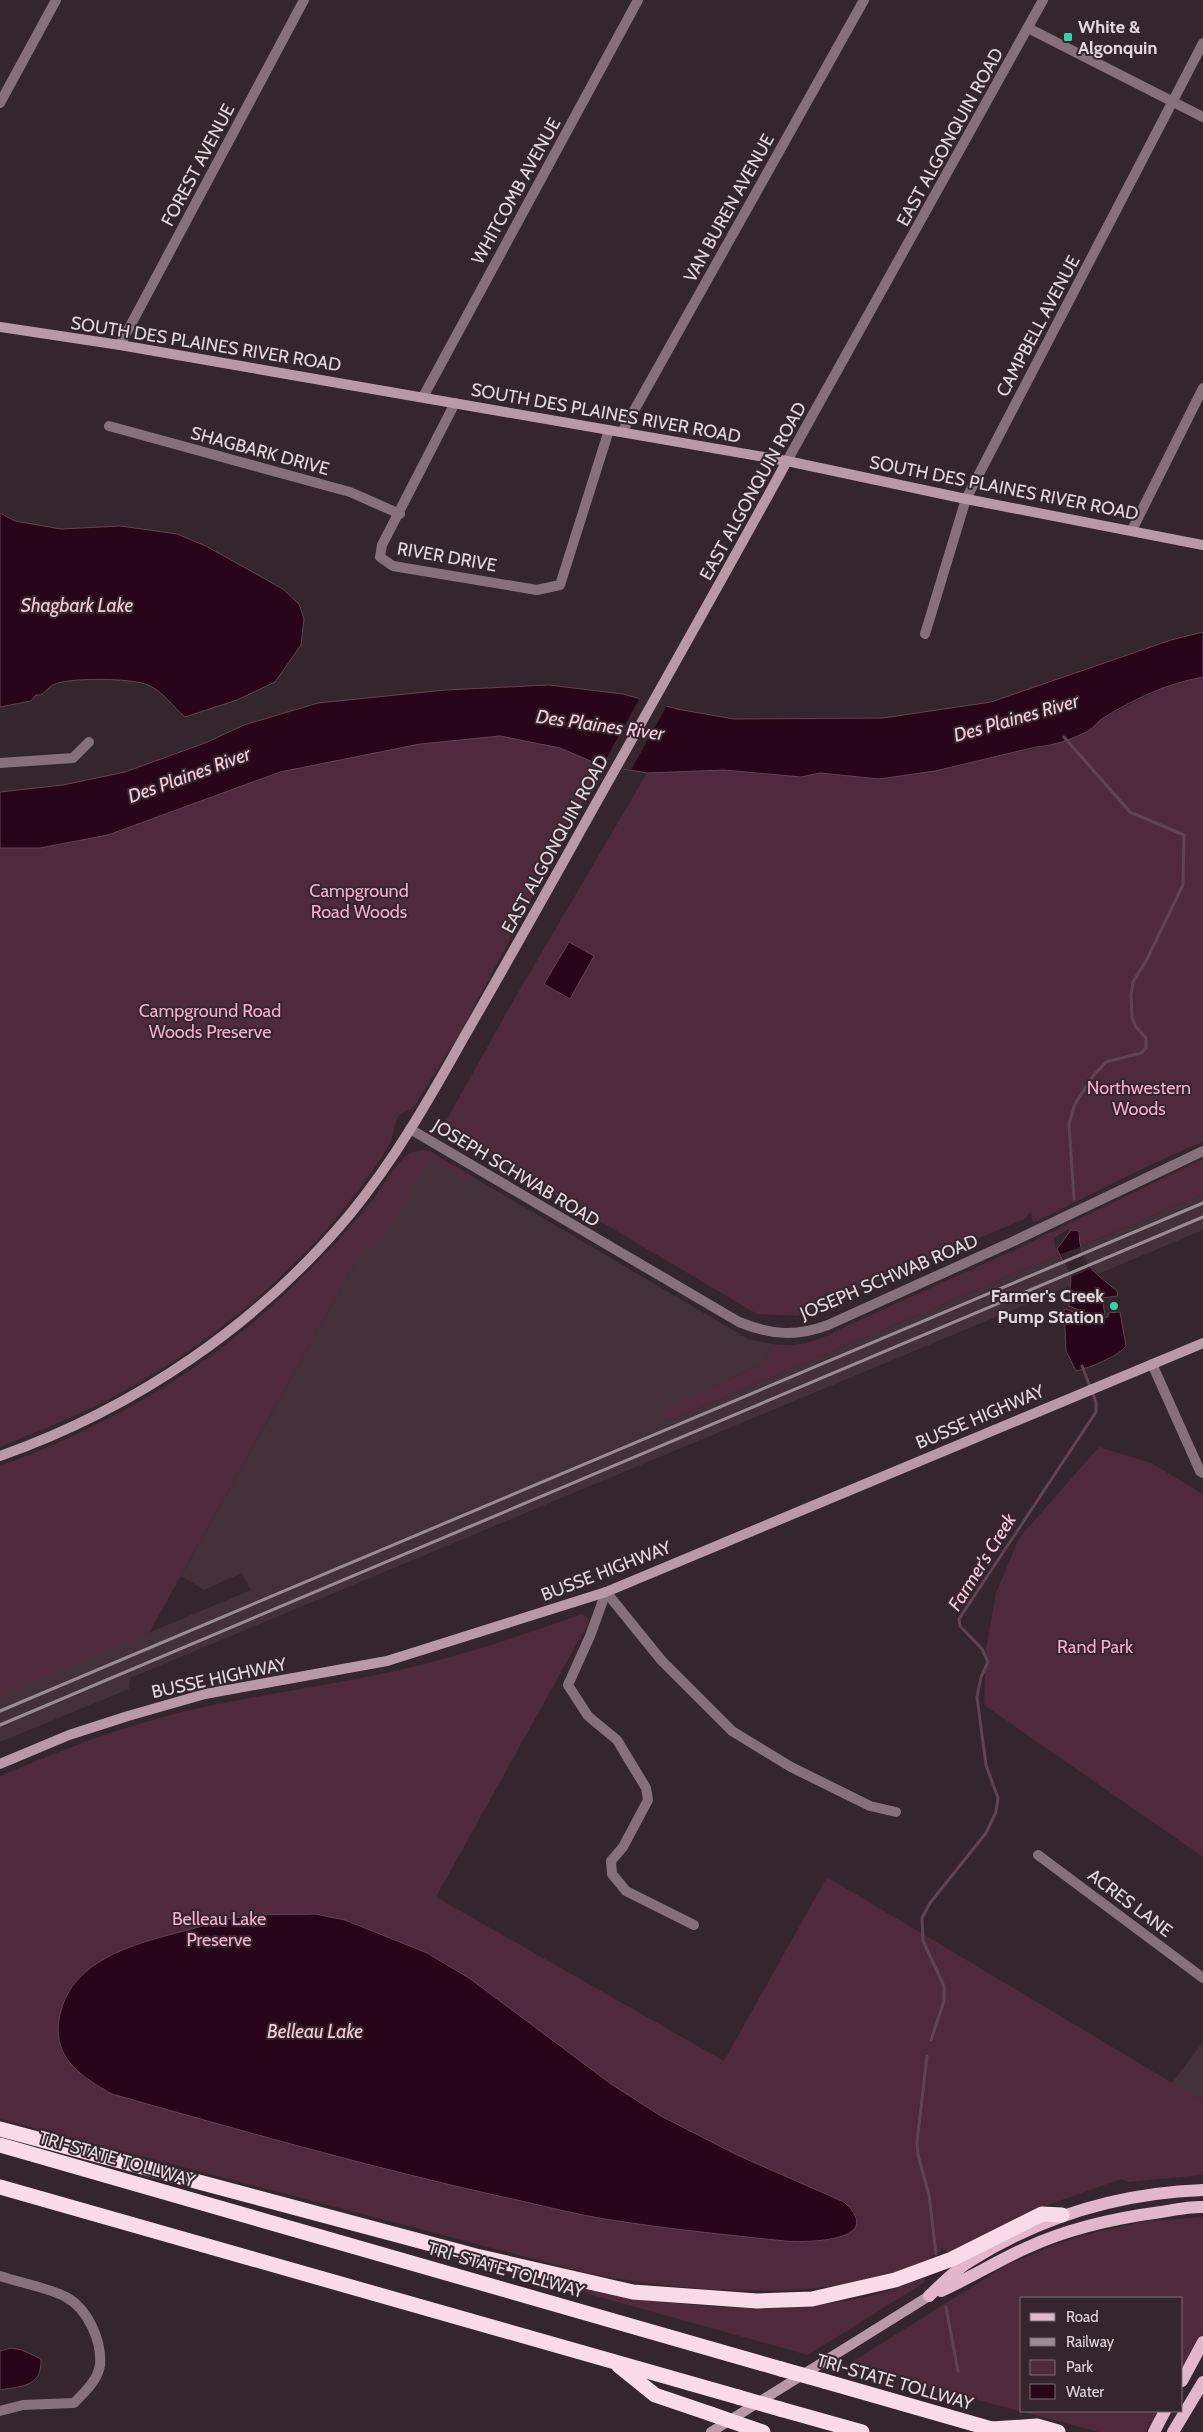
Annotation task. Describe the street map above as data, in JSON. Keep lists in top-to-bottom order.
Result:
{
  "streets": {
    "highway": ["TRI-STATE TOLLWAY"],
    "main road": ["EAST ALGONQUIN ROAD", "SOUTH DES PLAINES RIVER ROAD", "BUSSE HIGHWAY"],
    "street": [
      "FOREST AVENUE",
      "WHITCOMB AVENUE",
      "VAN BUREN AVENUE",
      "CAMPBELL AVENUE",
      "SHAGBARK DRIVE",
      "RIVER DRIVE",
      "JOSEPH SCHWAB ROAD",
      "ACRES LANE"
    ]
  },
  "crossings": [
    ["EAST ALGONQUIN ROAD", "SOUTH DES PLAINES RIVER ROAD"],
    ["EAST ALGONQUIN ROAD", "JOSEPH SCHWAB ROAD"],
    ["FOREST AVENUE", "SOUTH DES PLAINES RIVER ROAD"],
    ["WHITCOMB AVENUE", "SOUTH DES PLAINES RIVER ROAD"],
    ["VAN BUREN AVENUE", "SOUTH DES PLAINES RIVER ROAD"],
    ["CAMPBELL AVENUE", "SOUTH DES PLAINES RIVER ROAD"],
    ["SOUTH DES PLAINES RIVER ROAD", "RIVER DRIVE"],
    ["SHAGBARK DRIVE", "RIVER DRIVE"]
  ],
  "water": [
    "Shagbark Lake",
    "Des Plaines River",
    "Farmer's Creek",
    "Belleau Lake"
  ],
  "parks": [
    "Campground Road Woods",
    "Campground Road Woods Preserve",
    "Northwestern Woods",
    "Rand Park",
    "Belleau Lake Preserve"
  ],
  "places": {
    "transit": ["White & Algonquin"],
    "other": ["Farmer's Creek Pump Station"]
  },
  "legend": [
    "Road",
    "Railway",
    "Park",
    "Water"
  ]
}
